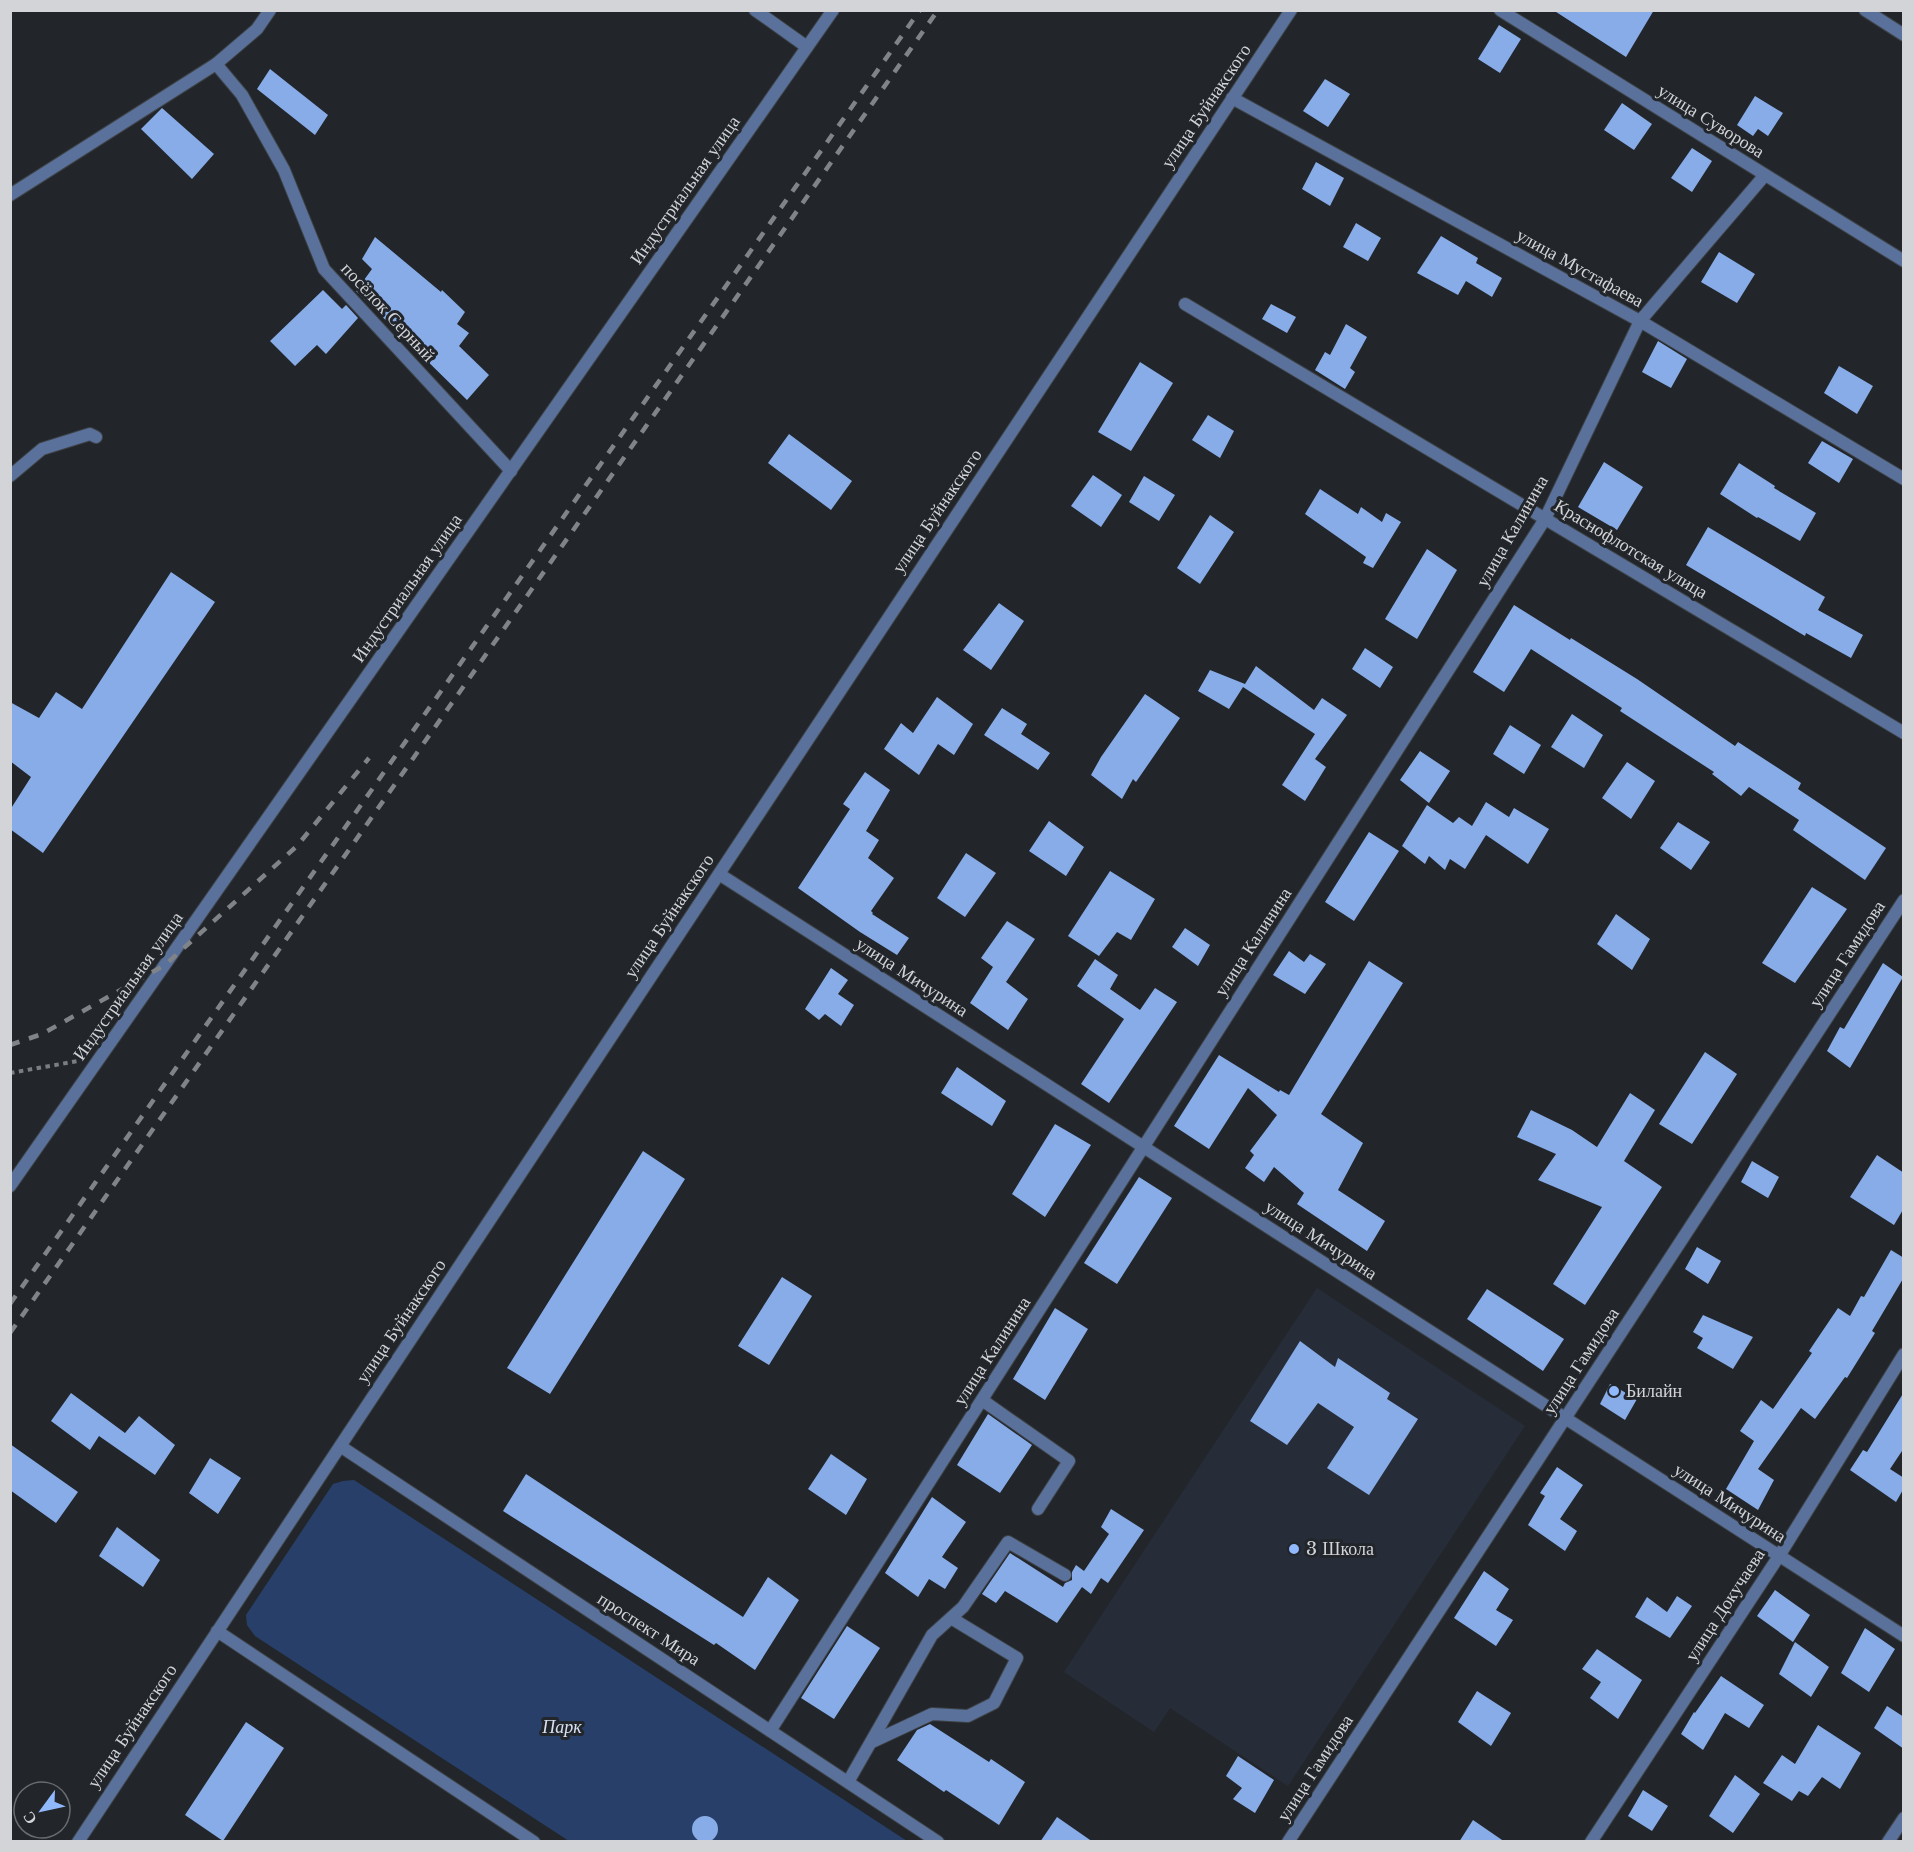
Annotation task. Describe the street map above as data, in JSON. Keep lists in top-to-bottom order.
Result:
{
  "streets": {
    "street": [
      "улица Буйнакского",
      "улица Суворова",
      "Индустриальная улица",
      "улица Мустафаева",
      "посёлок Серный",
      "улица Калинина",
      "Краснофлотская улица",
      "улица Гамидова",
      "улица Мичурина",
      "улица Докучаева",
      "проспект Мира"
    ]
  },
  "crossings": [
    ["улица Буйнакского", "улица Мустафаева"],
    ["улица Буйнакского", "улица Мичурина"],
    ["улица Буйнакского", "проспект Мира"],
    ["улица Суворова", "улица Калинина"],
    ["Индустриальная улица", "посёлок Серный"],
    ["улица Мустафаева", "улица Калинина"],
    ["улица Калинина", "Краснофлотская улица"],
    ["улица Калинина", "улица Мичурина"],
    ["улица Калинина", "проспект Мира"],
    ["улица Гамидова", "улица Мичурина"],
    ["улица Мичурина", "улица Докучаева"]
  ],
  "parks": ["Парк"],
  "places": ["Билайн", "3 Школа"],
  "north": "bottom left"
}
